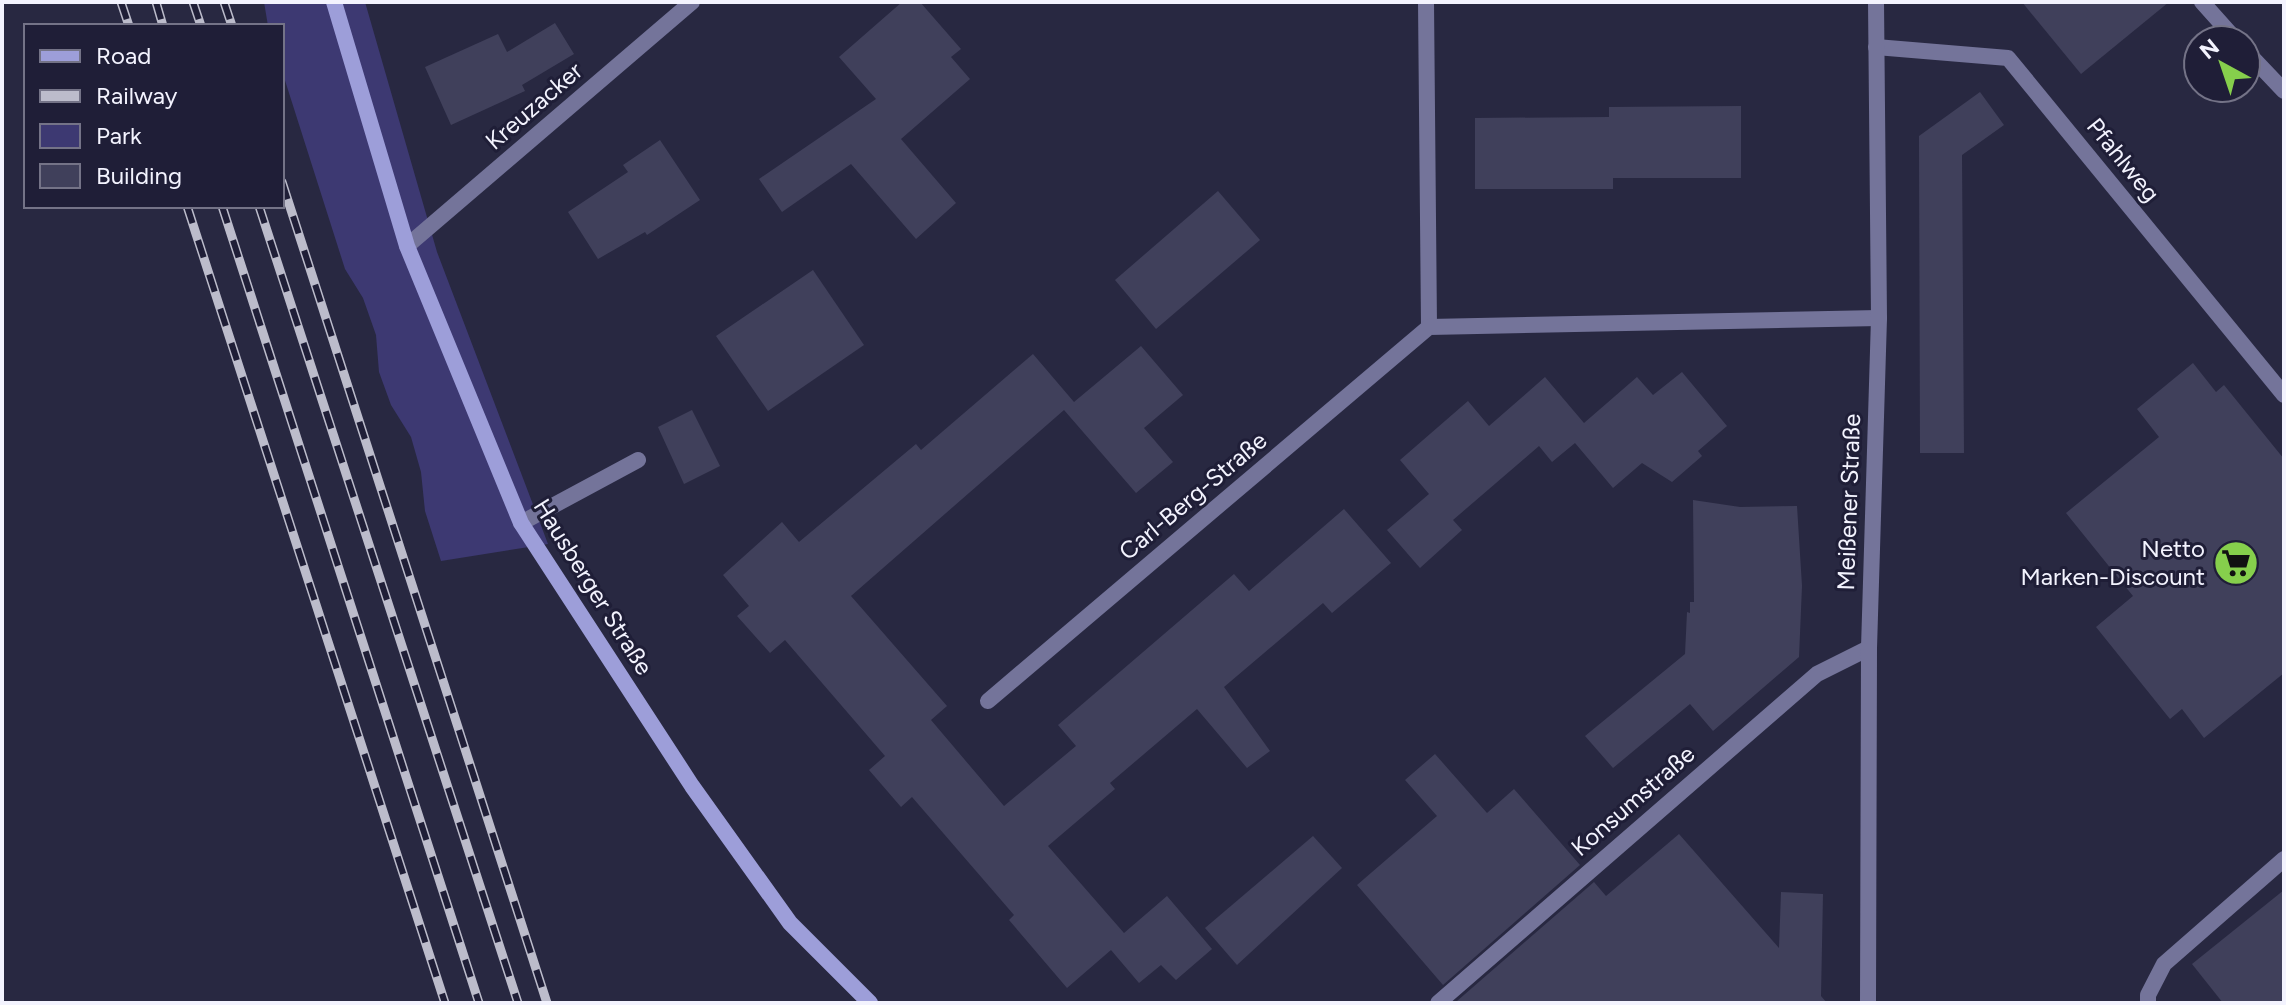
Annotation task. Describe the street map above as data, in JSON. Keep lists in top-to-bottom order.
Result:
{
  "streets": {
    "main road": ["Hausberger Straße"],
    "street": [
      "Kreuzacker",
      "Pfahlweg",
      "Carl-Berg-Straße",
      "Meißener Straße",
      "Konsumstraße"
    ]
  },
  "crossings": [
    ["Kreuzacker", "Hausberger Straße"],
    ["Pfahlweg", "Meißener Straße"],
    ["Meißener Straße", "Konsumstraße"]
  ],
  "places": {
    "supermarket": ["Netto Marken-Discount"]
  },
  "legend": [
    "Road",
    "Railway",
    "Park",
    "Building"
  ],
  "north": "top left"
}
